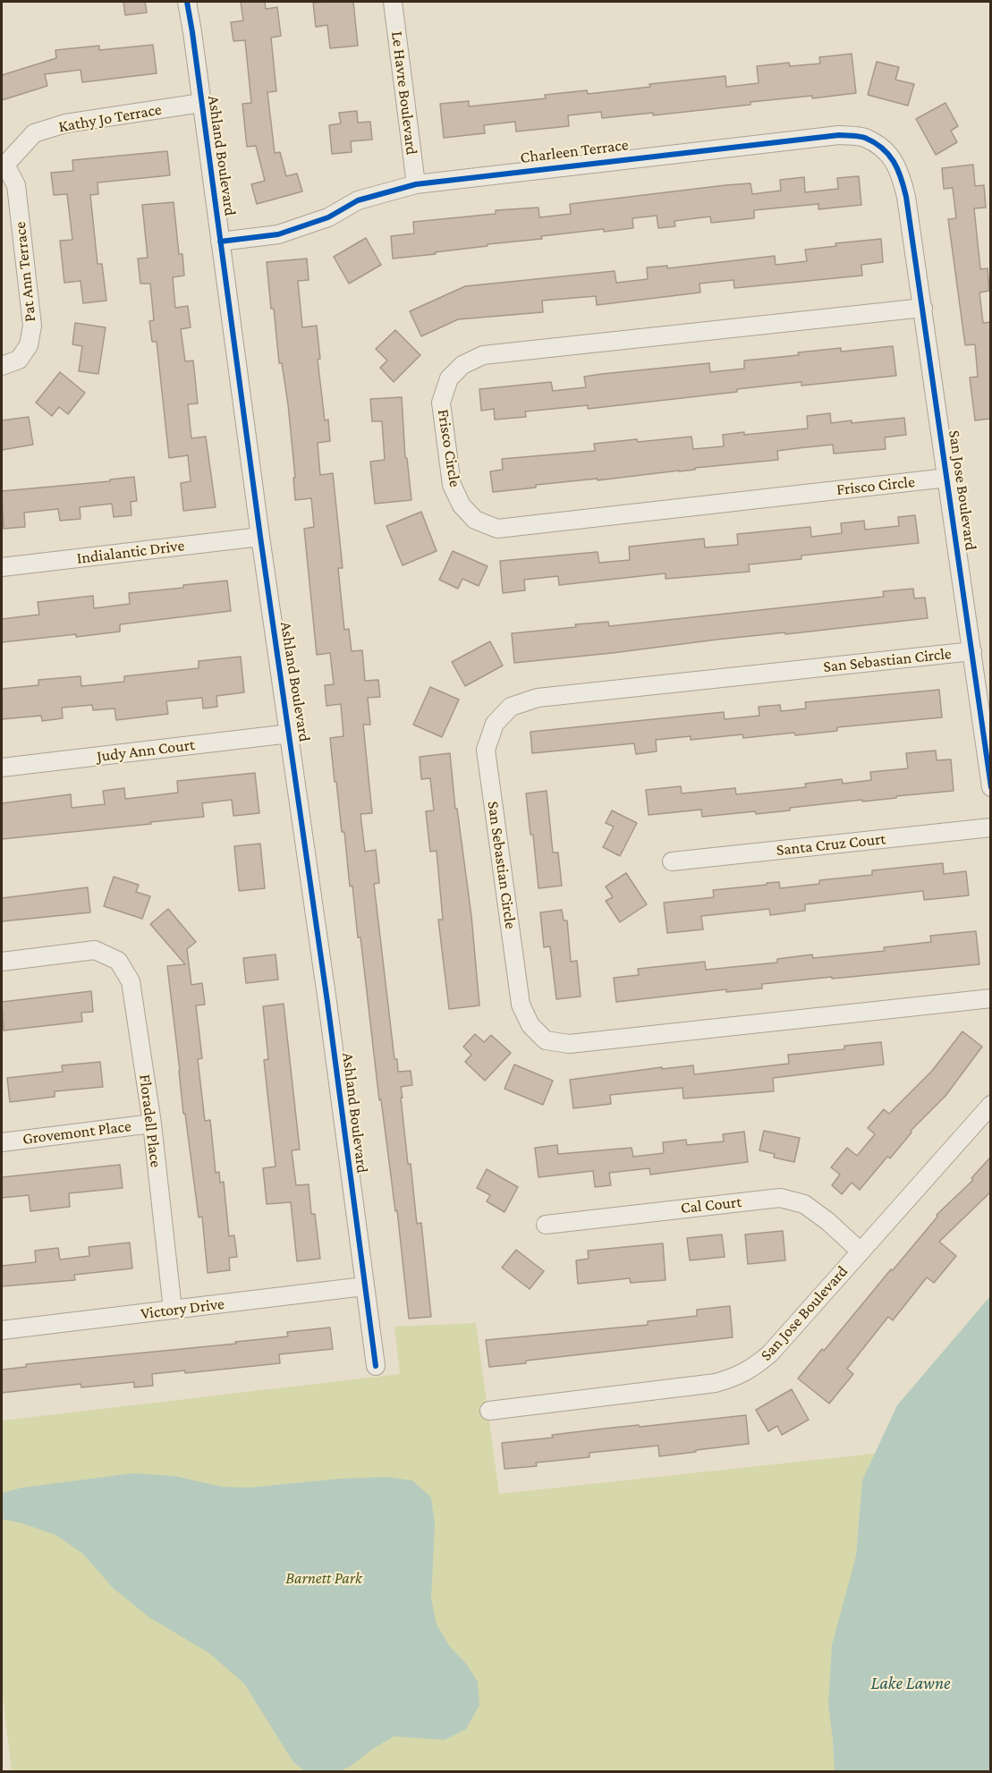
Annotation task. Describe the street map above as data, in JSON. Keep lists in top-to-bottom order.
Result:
{
  "streets": {
    "street": [
      "Le Havre Boulevard",
      "Kathy Jo Terrace",
      "Charleen Terrace",
      "Ashland Boulevard",
      "Pat Ann Terrace",
      "Frisco Circle",
      "San Jose Boulevard",
      "Indialantic Drive",
      "San Sebastian Circle",
      "Judy Ann Court",
      "Santa Cruz Court",
      "Floradell Place",
      "Grovemont Place",
      "Cal Court",
      "Victory Drive"
    ]
  },
  "crossings": [
    ["Le Havre Boulevard", "Charleen Terrace"],
    ["Kathy Jo Terrace", "Ashland Boulevard"],
    ["Kathy Jo Terrace", "Pat Ann Terrace"],
    ["Charleen Terrace", "Ashland Boulevard"],
    ["Charleen Terrace", "San Jose Boulevard"],
    ["Ashland Boulevard", "Indialantic Drive"],
    ["Ashland Boulevard", "Judy Ann Court"],
    ["Ashland Boulevard", "Victory Drive"],
    ["Frisco Circle", "San Jose Boulevard"],
    ["San Jose Boulevard", "San Sebastian Circle"],
    ["San Jose Boulevard", "Cal Court"],
    ["Floradell Place", "Grovemont Place"],
    ["Floradell Place", "Victory Drive"]
  ],
  "water": ["Lake Lawne"],
  "parks": ["Barnett Park"]
}
